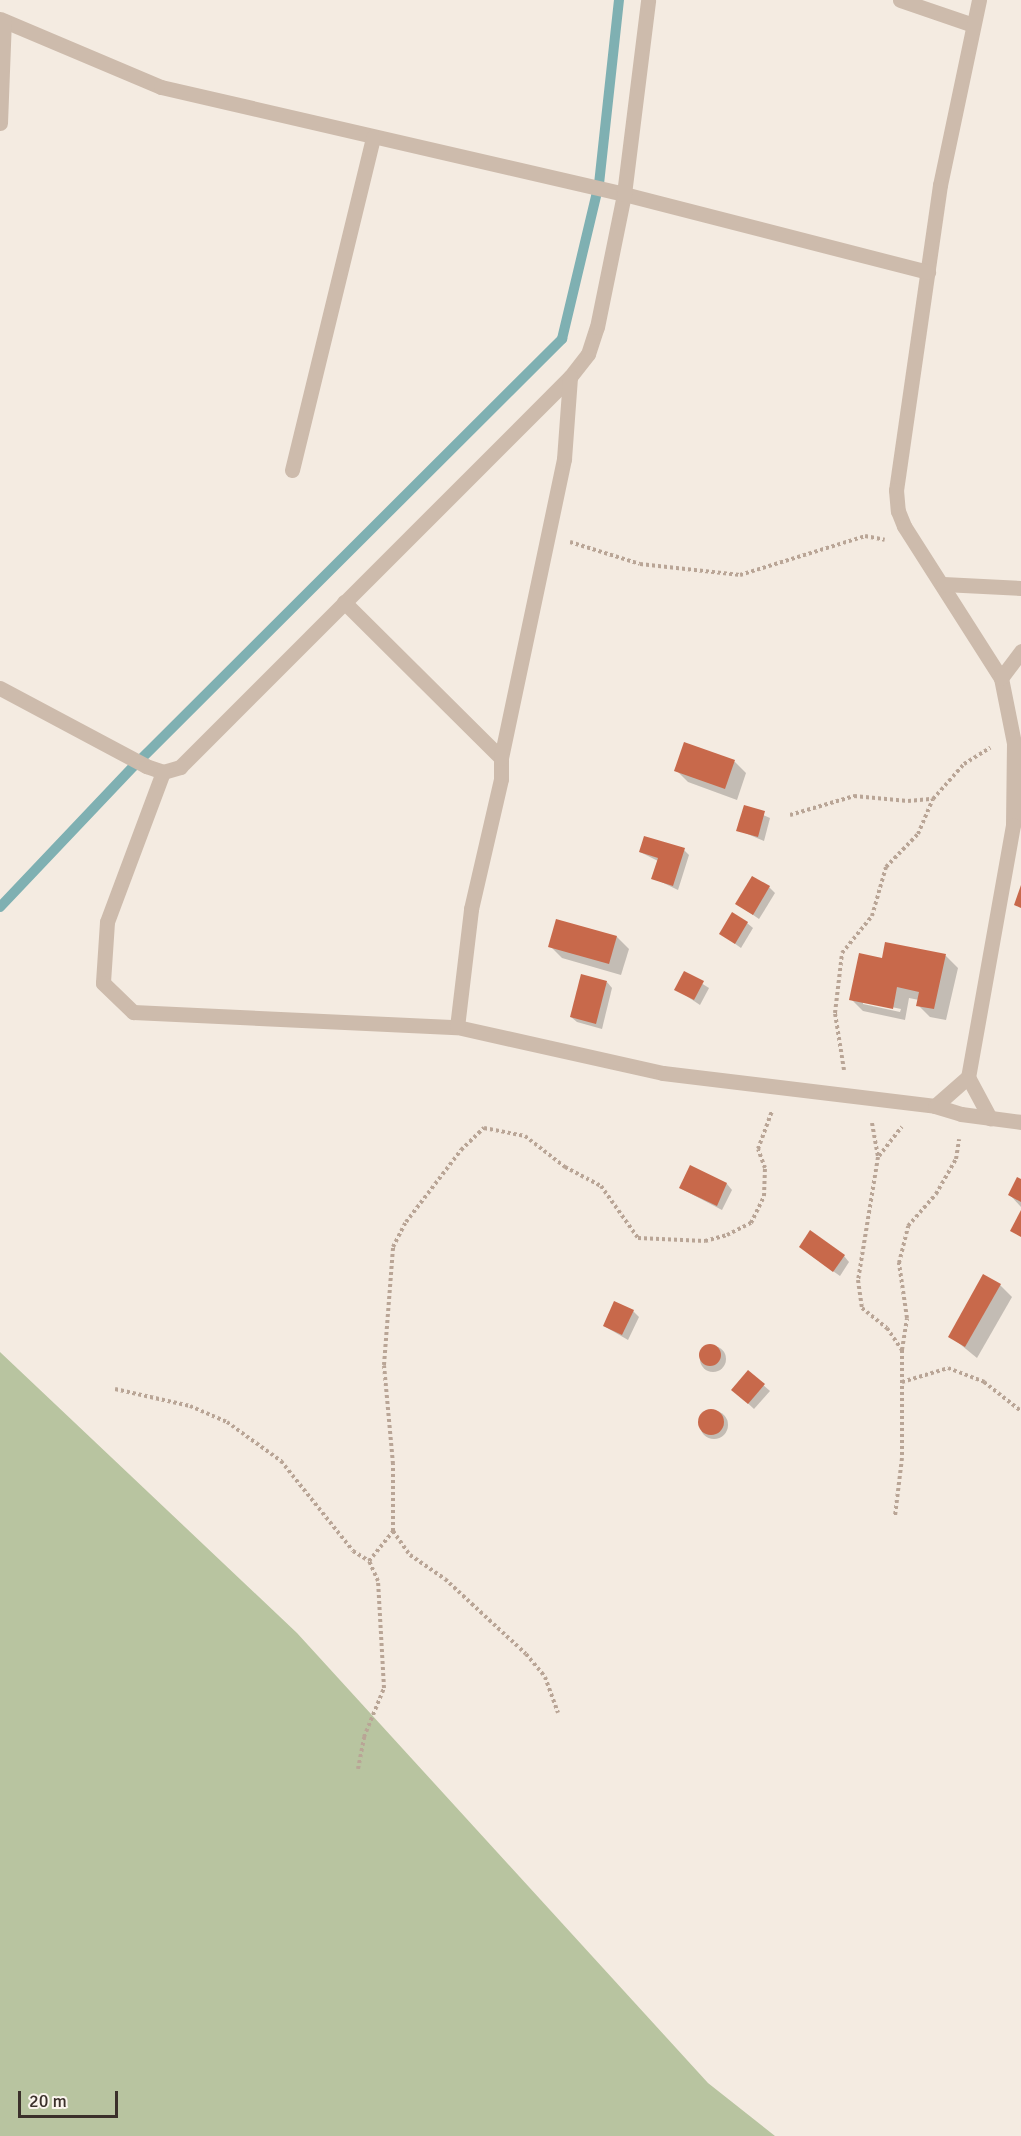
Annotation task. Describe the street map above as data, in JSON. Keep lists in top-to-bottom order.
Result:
{
  "scale_bar": "20 m"
}
